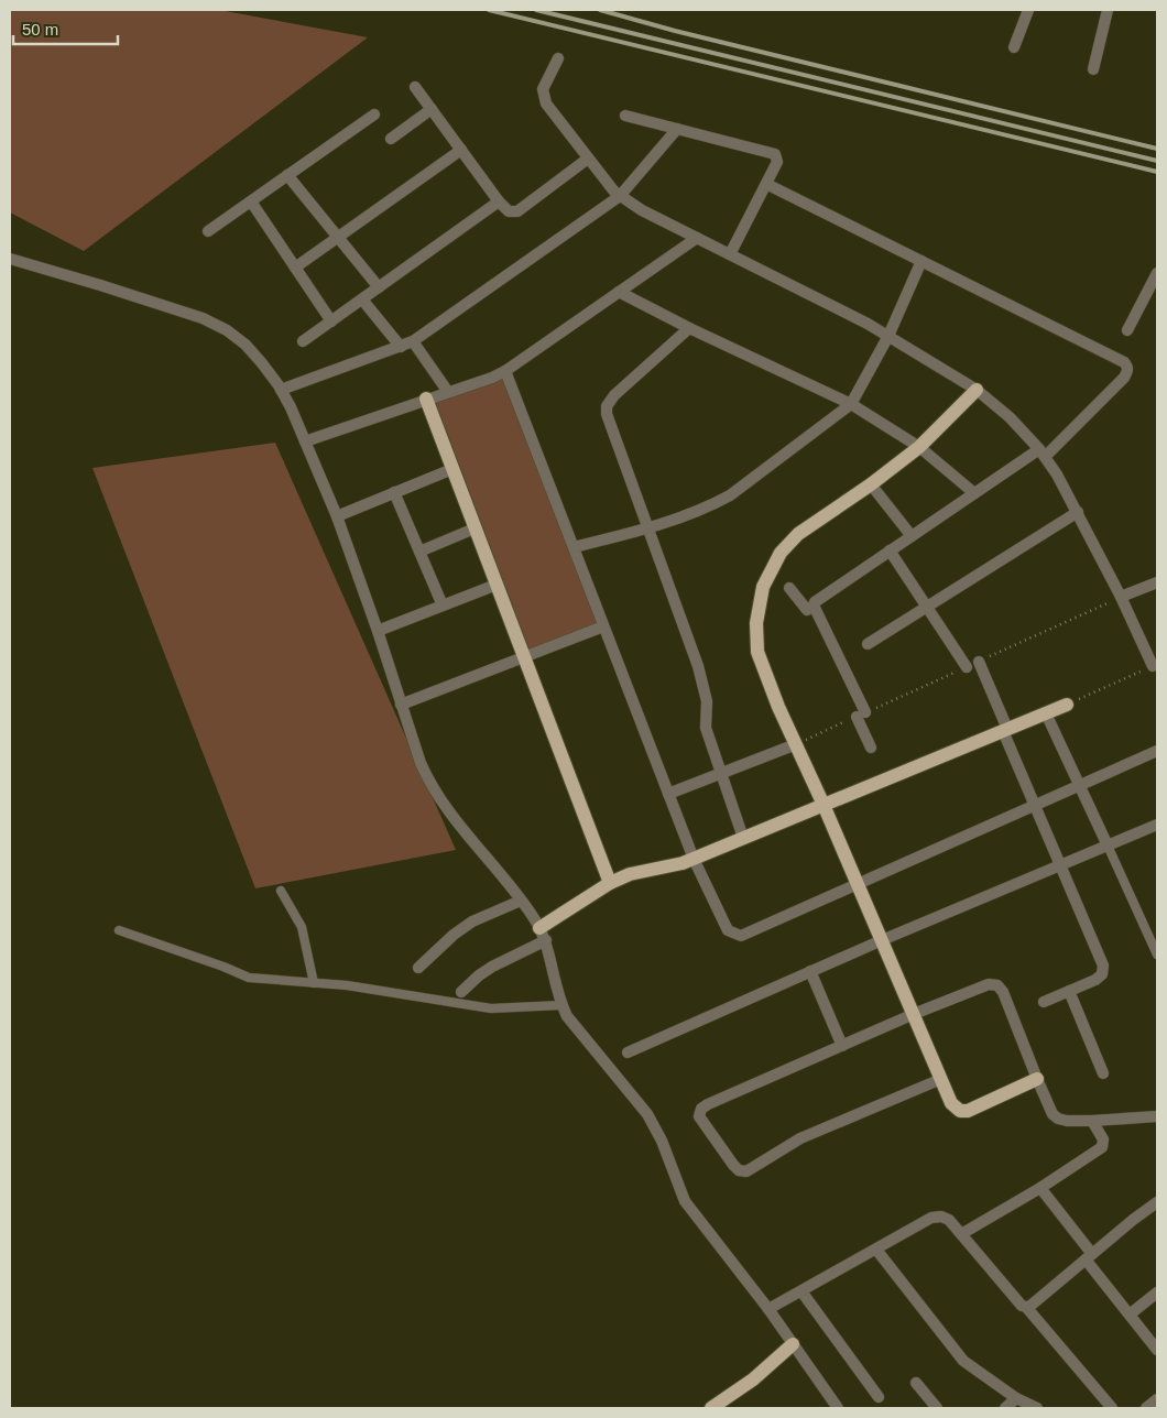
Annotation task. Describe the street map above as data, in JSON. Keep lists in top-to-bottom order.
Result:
{
  "scale_bar": "50 m"
}
